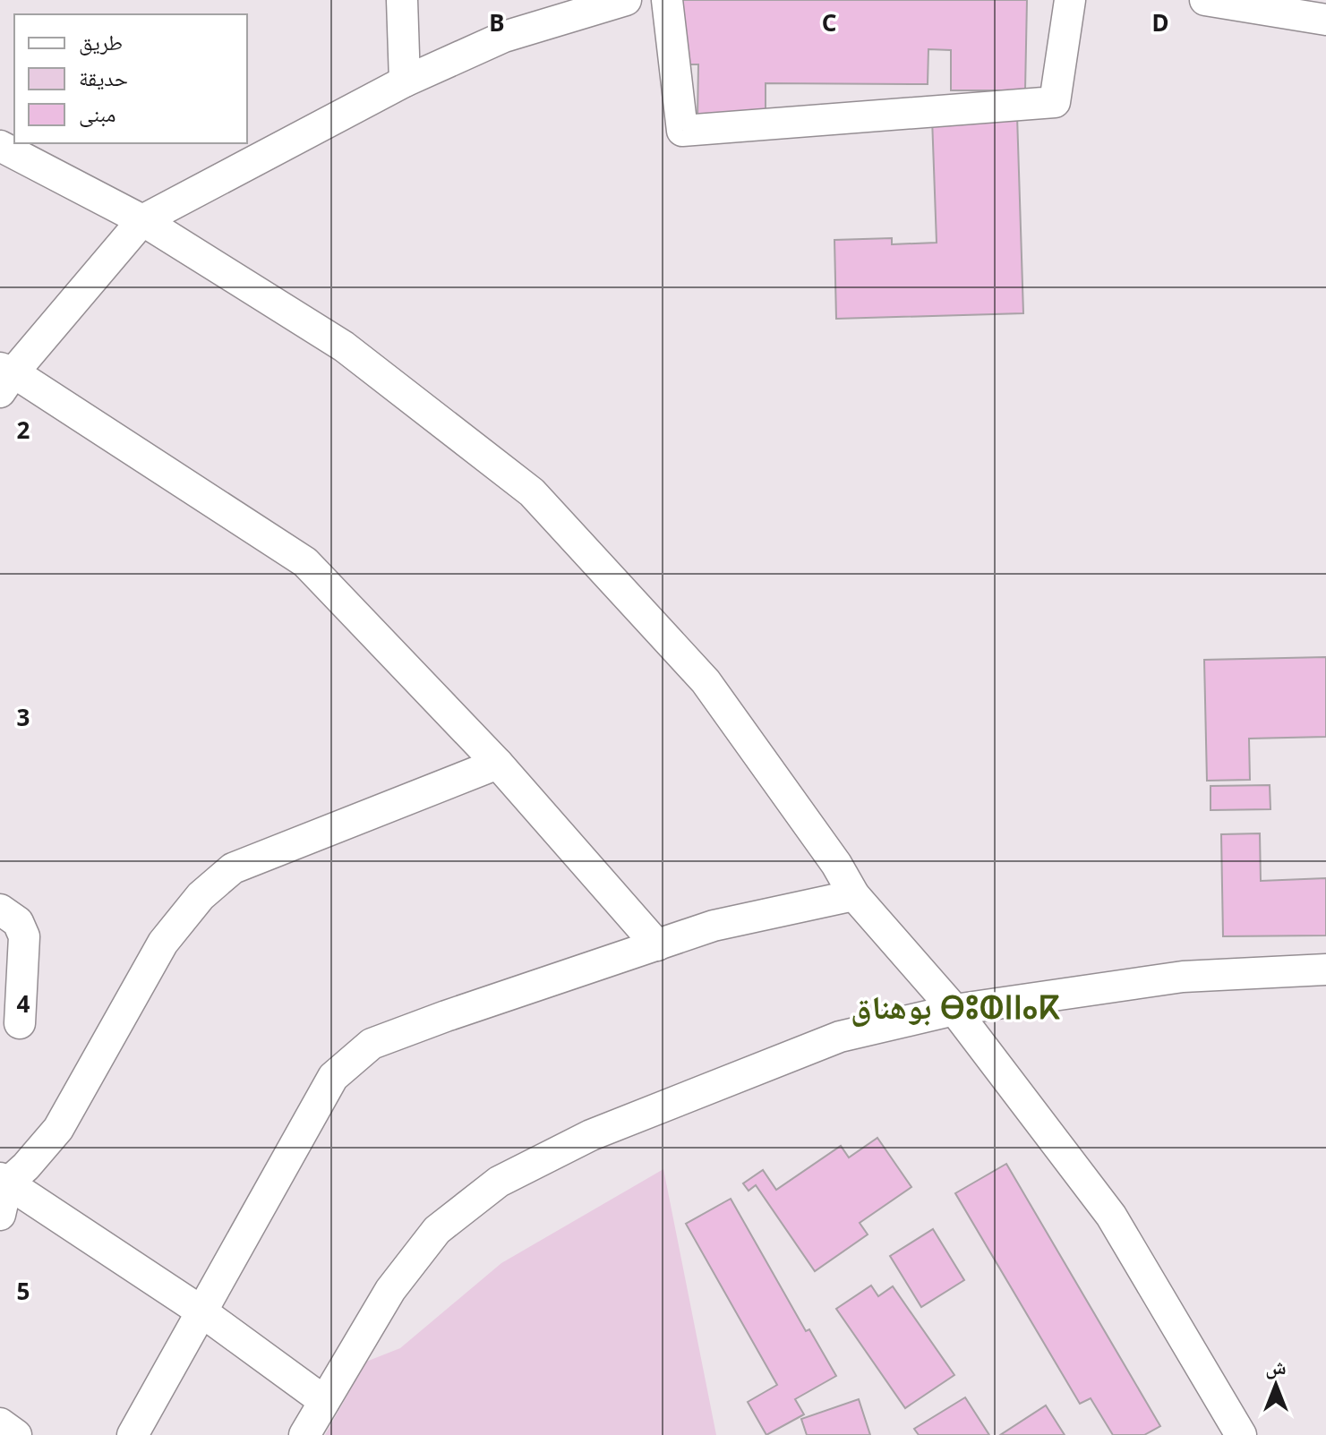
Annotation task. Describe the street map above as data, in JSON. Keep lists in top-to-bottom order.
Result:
{
  "districts": ["بوهناق ⴱⵓⵀⵏⵏⴰⴽ"],
  "legend": ["طريق", "حديقة", "مبنى"],
  "north": "top",
  "grid": {
    "columns": ["B", "C", "D"],
    "rows": [
      "2",
      "3",
      "4",
      "5"
    ]
  }
}
